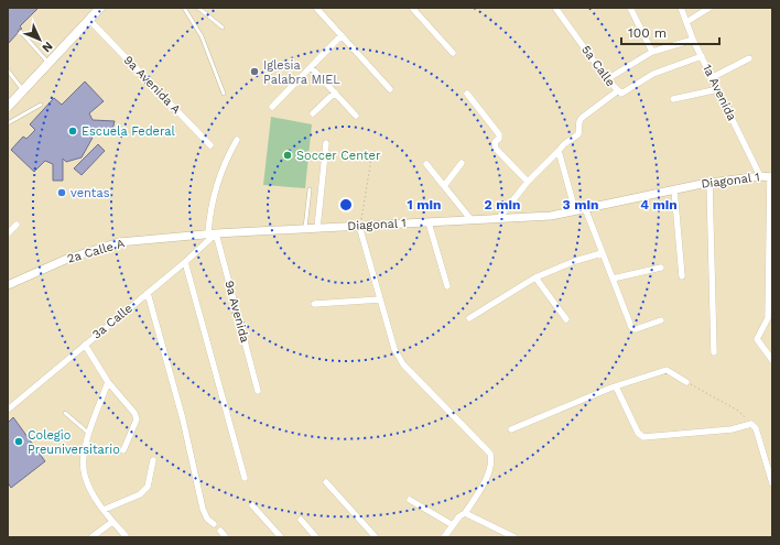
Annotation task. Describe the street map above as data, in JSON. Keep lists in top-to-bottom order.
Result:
{
  "streets": {
    "street": [
      "5a Calle",
      "9a Avenida A",
      "1a Avenida",
      "Diagonal 1",
      "2a Calle A",
      "9a Avenida",
      "3a Calle"
    ]
  },
  "crossings": [
    ["5a Calle", "1a Avenida"],
    ["1a Avenida", "Diagonal 1"],
    ["Diagonal 1", "2a Calle A"],
    ["Diagonal 1", "9a Avenida"],
    ["Diagonal 1", "3a Calle"],
    ["2a Calle A", "9a Avenida"],
    ["2a Calle A", "3a Calle"],
    ["9a Avenida", "3a Calle"]
  ],
  "places": [
    "Iglesia Palabra MIEL",
    "Escuela Federal",
    "Soccer Center",
    "ventas",
    "Colegio Preuniversitario"
  ],
  "scale_bar": "100 m",
  "north": "bottom right",
  "rings": [
    "1 min",
    "2 min",
    "3 min",
    "4 min"
  ]
}
